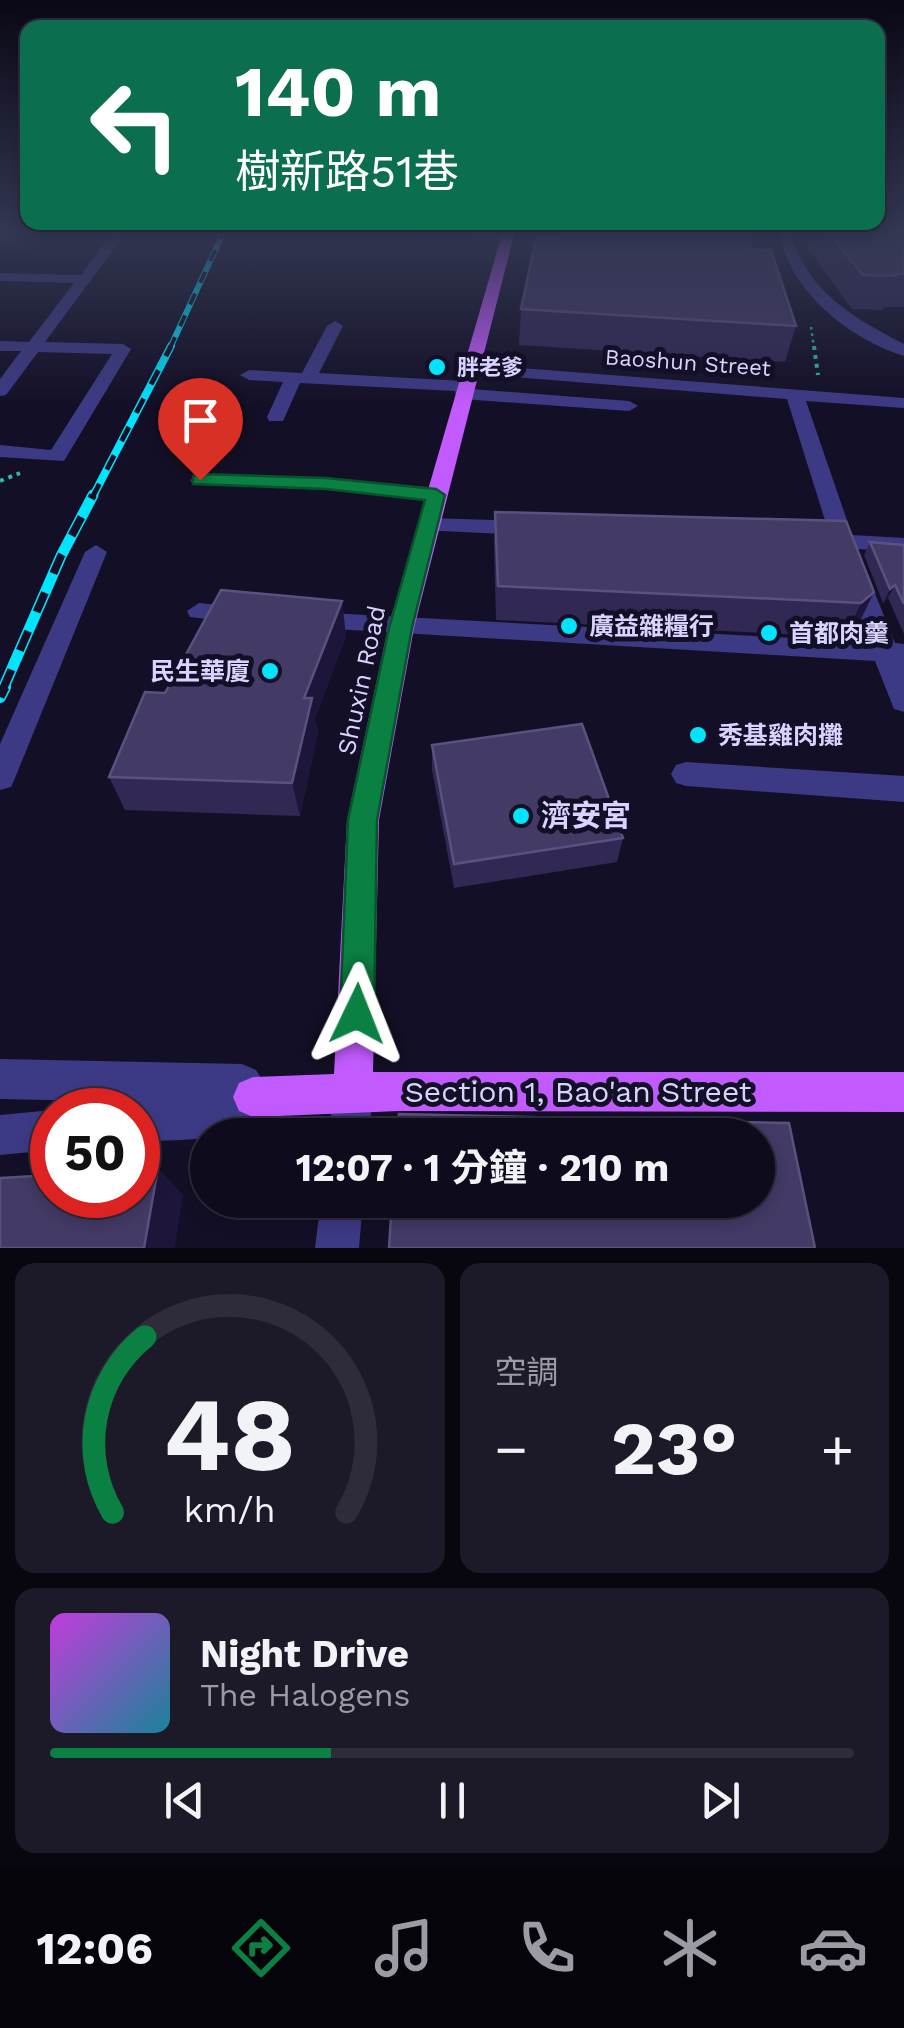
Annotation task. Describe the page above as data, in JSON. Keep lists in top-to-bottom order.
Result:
{
  "streets": {
    "main road": ["Shuxin Road", "Section 1, Bao'an Street"],
    "street": ["Baoshun Street"]
  },
  "crossings": [
    ["Baoshun Street", "Shuxin Road"],
    ["Shuxin Road", "Section 1, Bao'an Street"]
  ],
  "places": [
    "胖老爹",
    "廣益雜糧行",
    "首都肉羹",
    "民生華廈",
    "秀基雞肉攤",
    "濟安宮"
  ],
  "page": {
    "turn": ["140 m", "樹新路51巷"],
    "limit": "50",
    "trip": "12:07 · 1 分鐘 · 210 m",
    "tile": "空調",
    "heat": ["−", "23°", "+"],
    "song": ["Night Drive", "The Halogens"],
    "tabs": "12:06",
    "gauge": ["48", "km/h"]
  }
}
